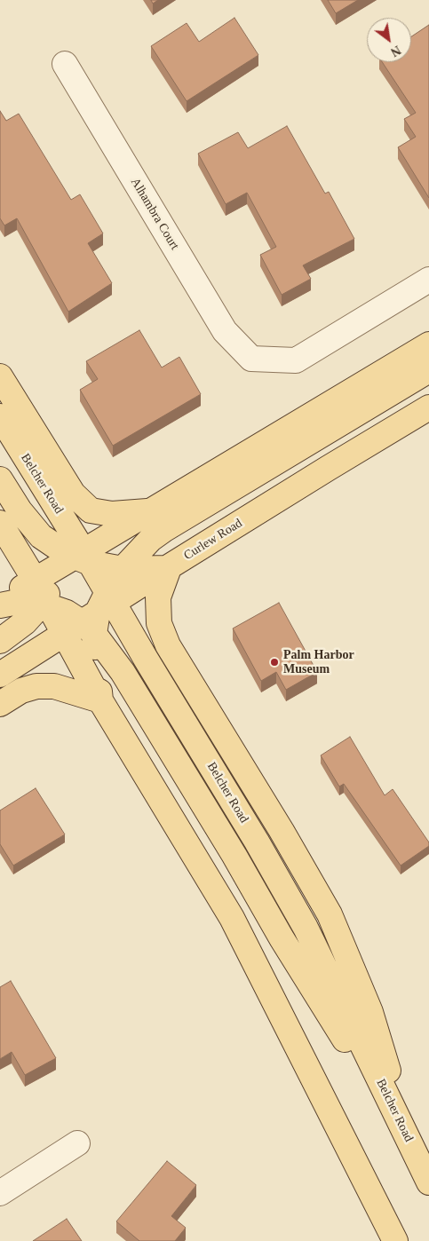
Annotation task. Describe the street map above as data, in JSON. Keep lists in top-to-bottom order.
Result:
{
  "streets": {
    "main road": ["Belcher Road", "Curlew Road"],
    "street": ["Alhambra Court"]
  },
  "crossings": [
    ["Belcher Road", "Curlew Road"]
  ],
  "places": ["Palm Harbor Museum"],
  "north": "bottom right"
}
